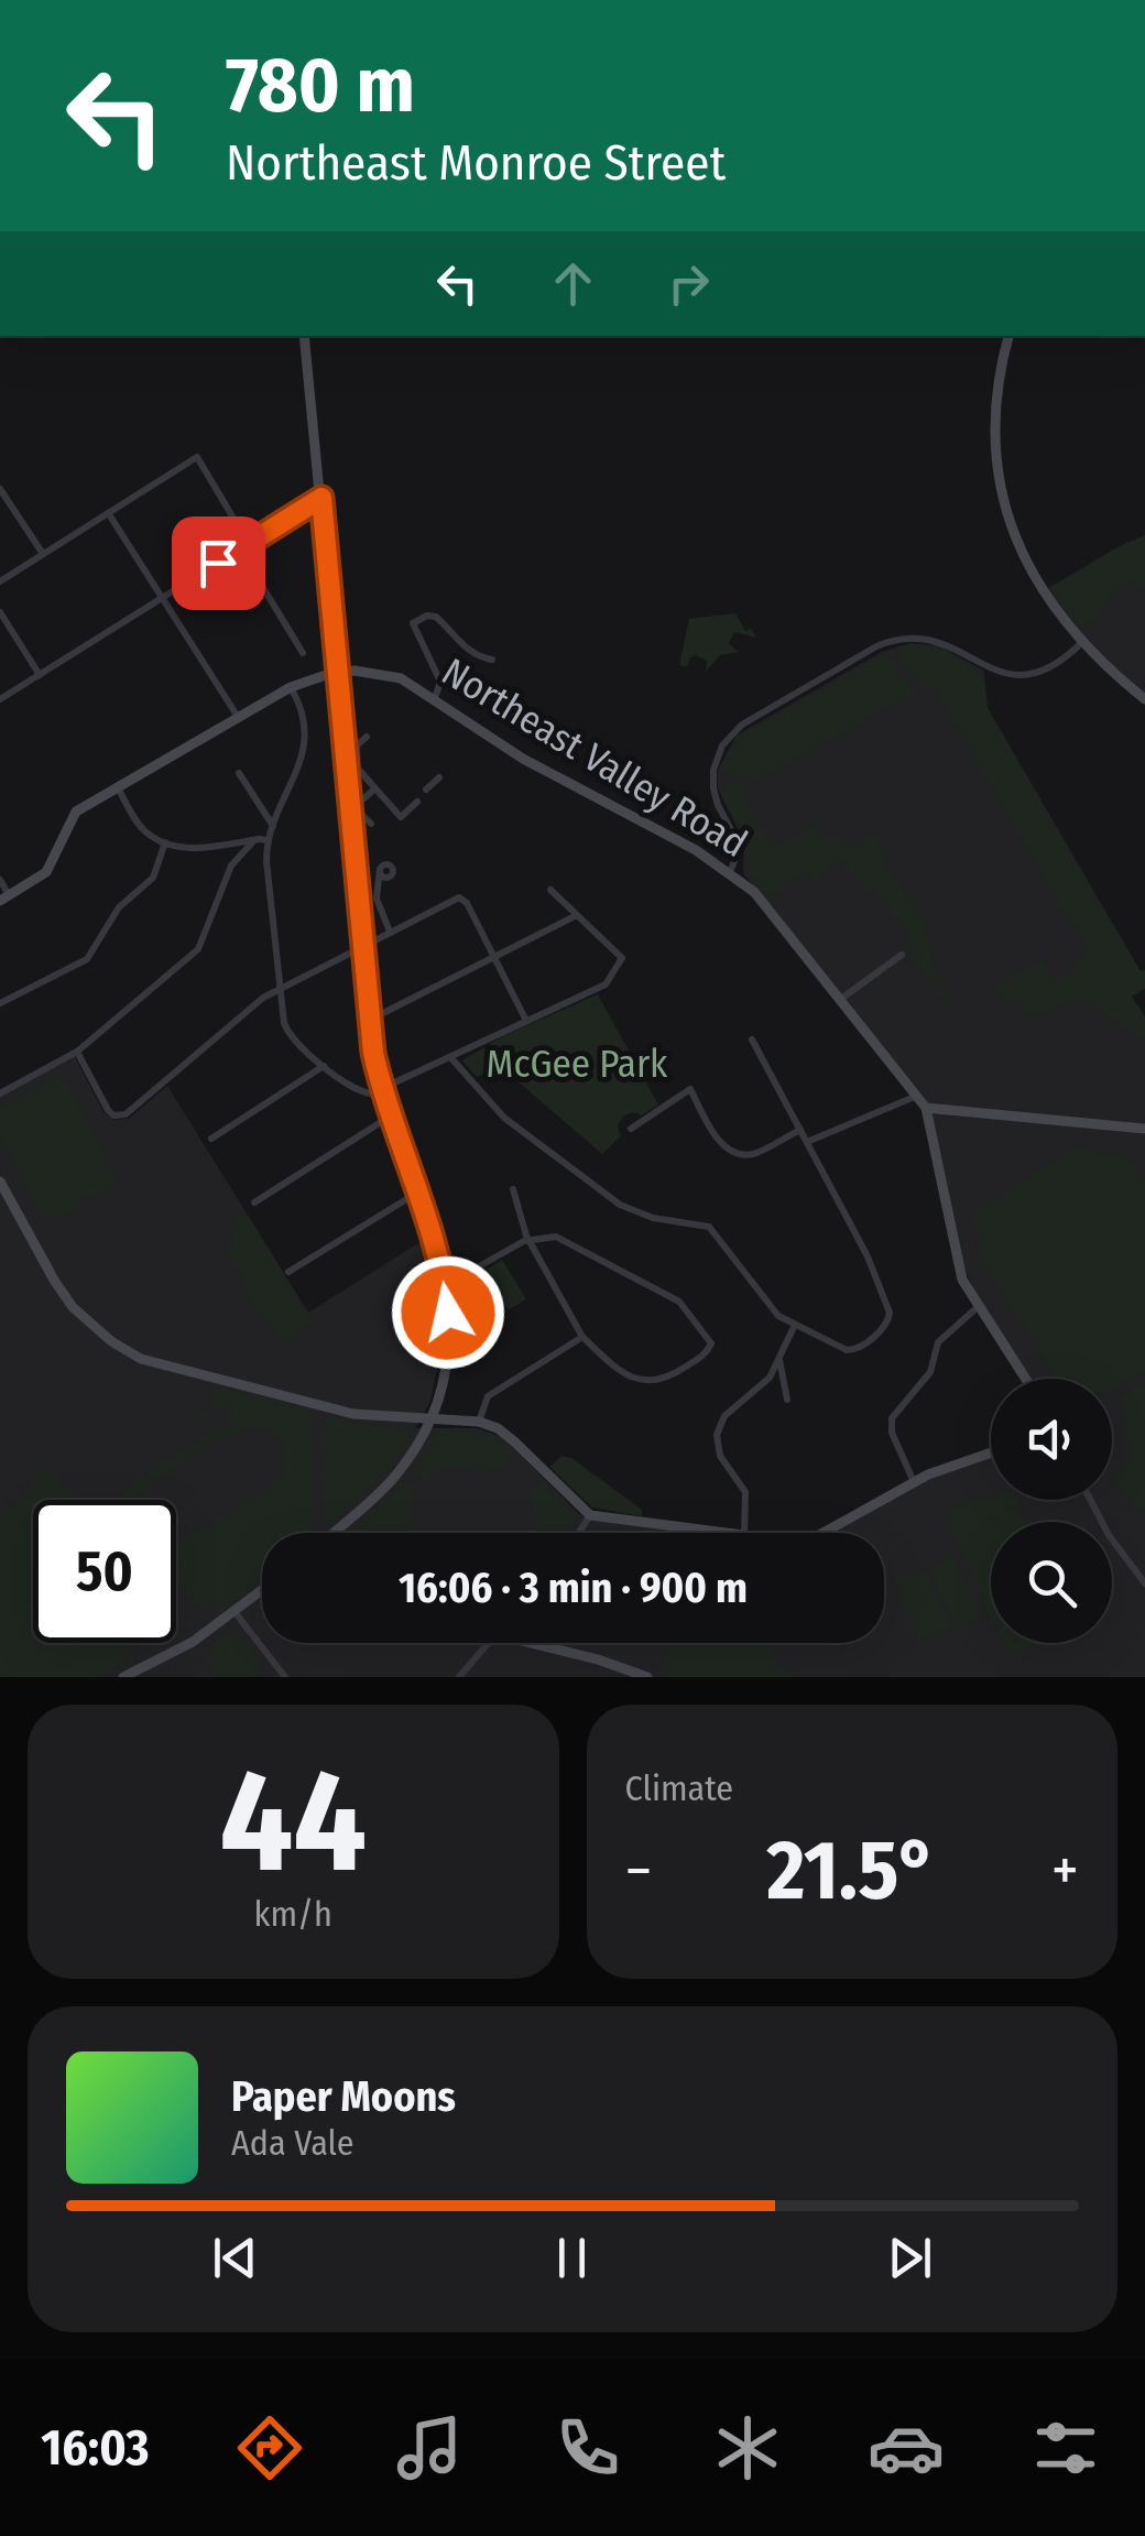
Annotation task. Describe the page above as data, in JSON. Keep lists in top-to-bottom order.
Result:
{
  "streets": {
    "street": ["Northeast Valley Road"]
  },
  "parks": ["McGee Park"],
  "page": {
    "turn": ["780 m", "Northeast Monroe Street"],
    "limit": "50",
    "trip": "16:06 · 3 min · 900 m",
    "tile": [
      ["44", "km/h"],
      "Climate"
    ],
    "heat": ["−", "21.5°", "+"],
    "song": ["Paper Moons", "Ada Vale"],
    "tabs": "16:03"
  }
}
